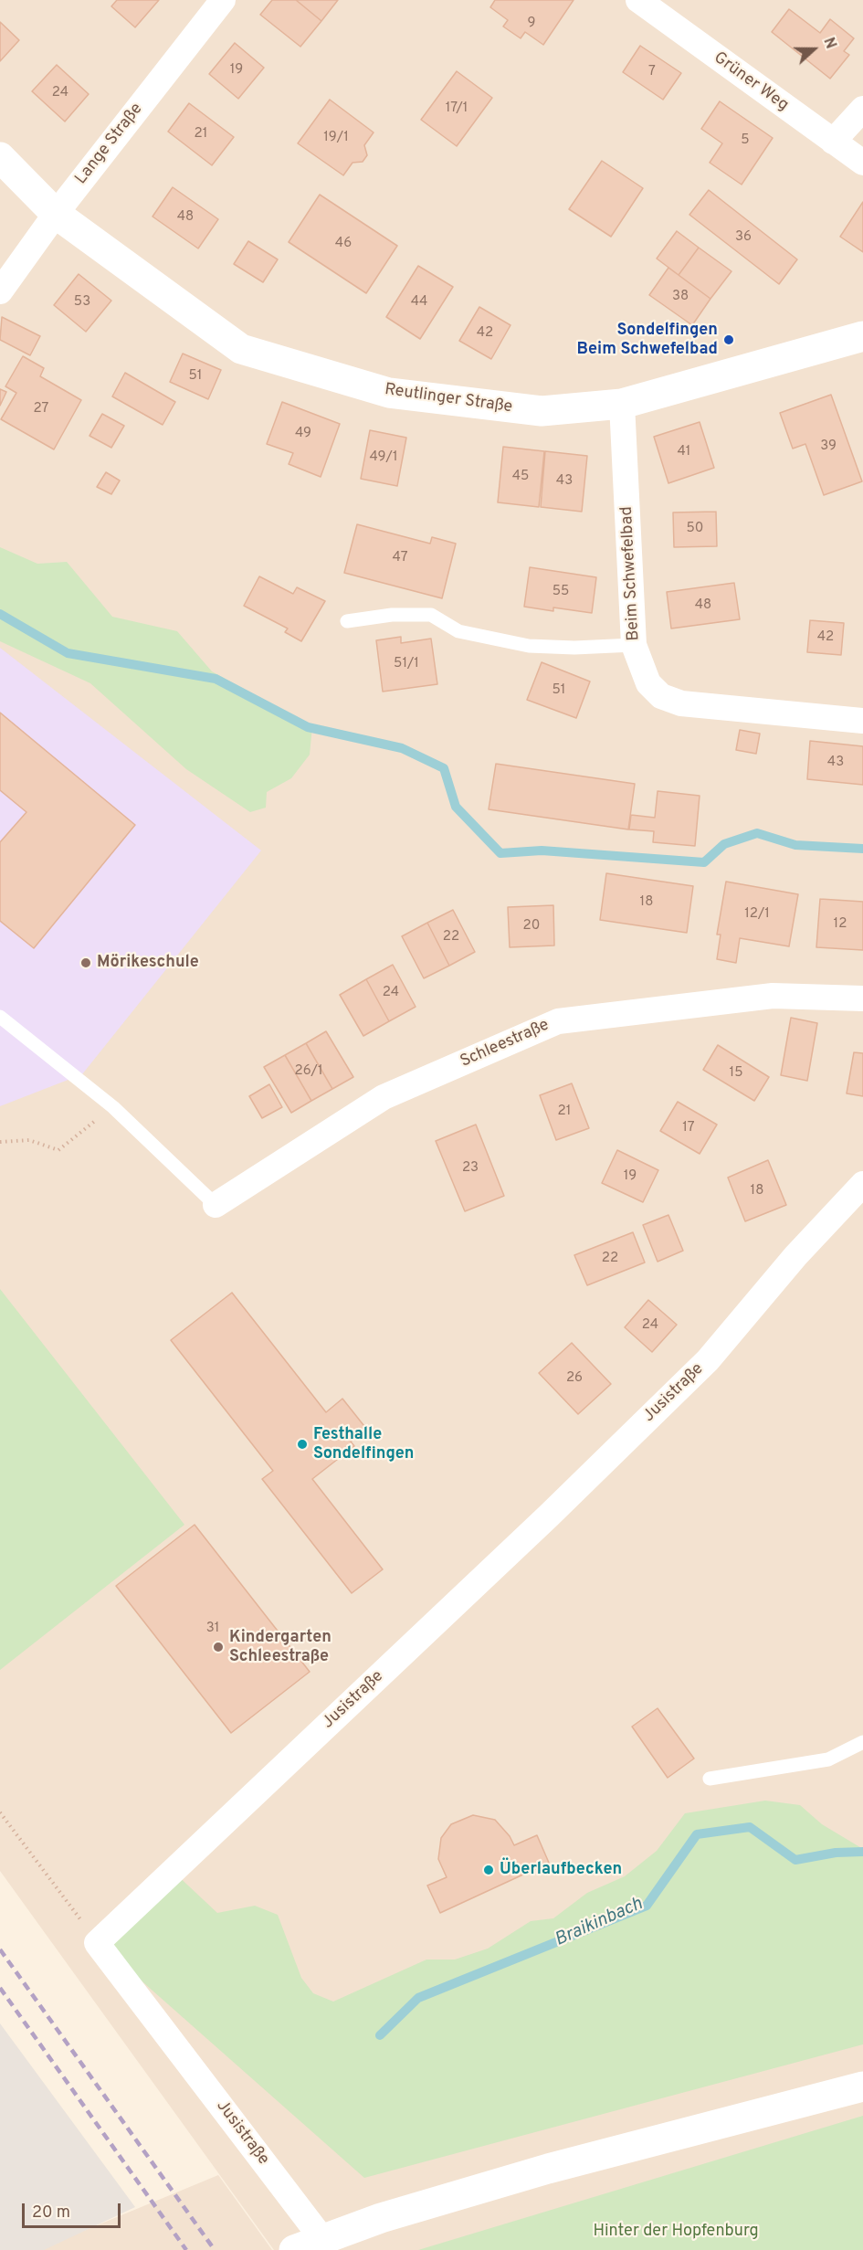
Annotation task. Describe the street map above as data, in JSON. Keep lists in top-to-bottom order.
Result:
{
  "streets": {
    "main road": ["Reutlinger Straße"],
    "street": [
      "Grüner Weg",
      "Lange Straße",
      "Beim Schwefelbad",
      "Schleestraße",
      "Jusistraße"
    ]
  },
  "crossings": [
    ["Lange Straße", "Reutlinger Straße"],
    ["Reutlinger Straße", "Beim Schwefelbad"]
  ],
  "water": ["Braikinbach"],
  "parks": ["Hinter der Hopfenburg"],
  "places": [
    "Sondelfingen Beim Schwefelbad",
    "Mörikeschule",
    "Festhalle Sondelfingen",
    "Kindergarten Schleestraße",
    "Überlaufbecken"
  ],
  "house_numbers": [
    "9",
    "19",
    "7",
    "24",
    "17/1",
    "21",
    "19/1",
    "5",
    "48",
    "36",
    "46",
    "38",
    "53",
    "44",
    "42",
    "51",
    "27",
    "49",
    "39",
    "41",
    "49/1",
    "45",
    "43",
    "50",
    "47",
    "55",
    "48",
    "42",
    "51/1",
    "51",
    "43",
    "18",
    "12/1",
    "12",
    "20",
    "22",
    "24",
    "26/1",
    "15",
    "21",
    "17",
    "23",
    "19",
    "18",
    "22",
    "24",
    "26",
    "31"
  ],
  "scale_bar": "20 m",
  "north": "right"
}
